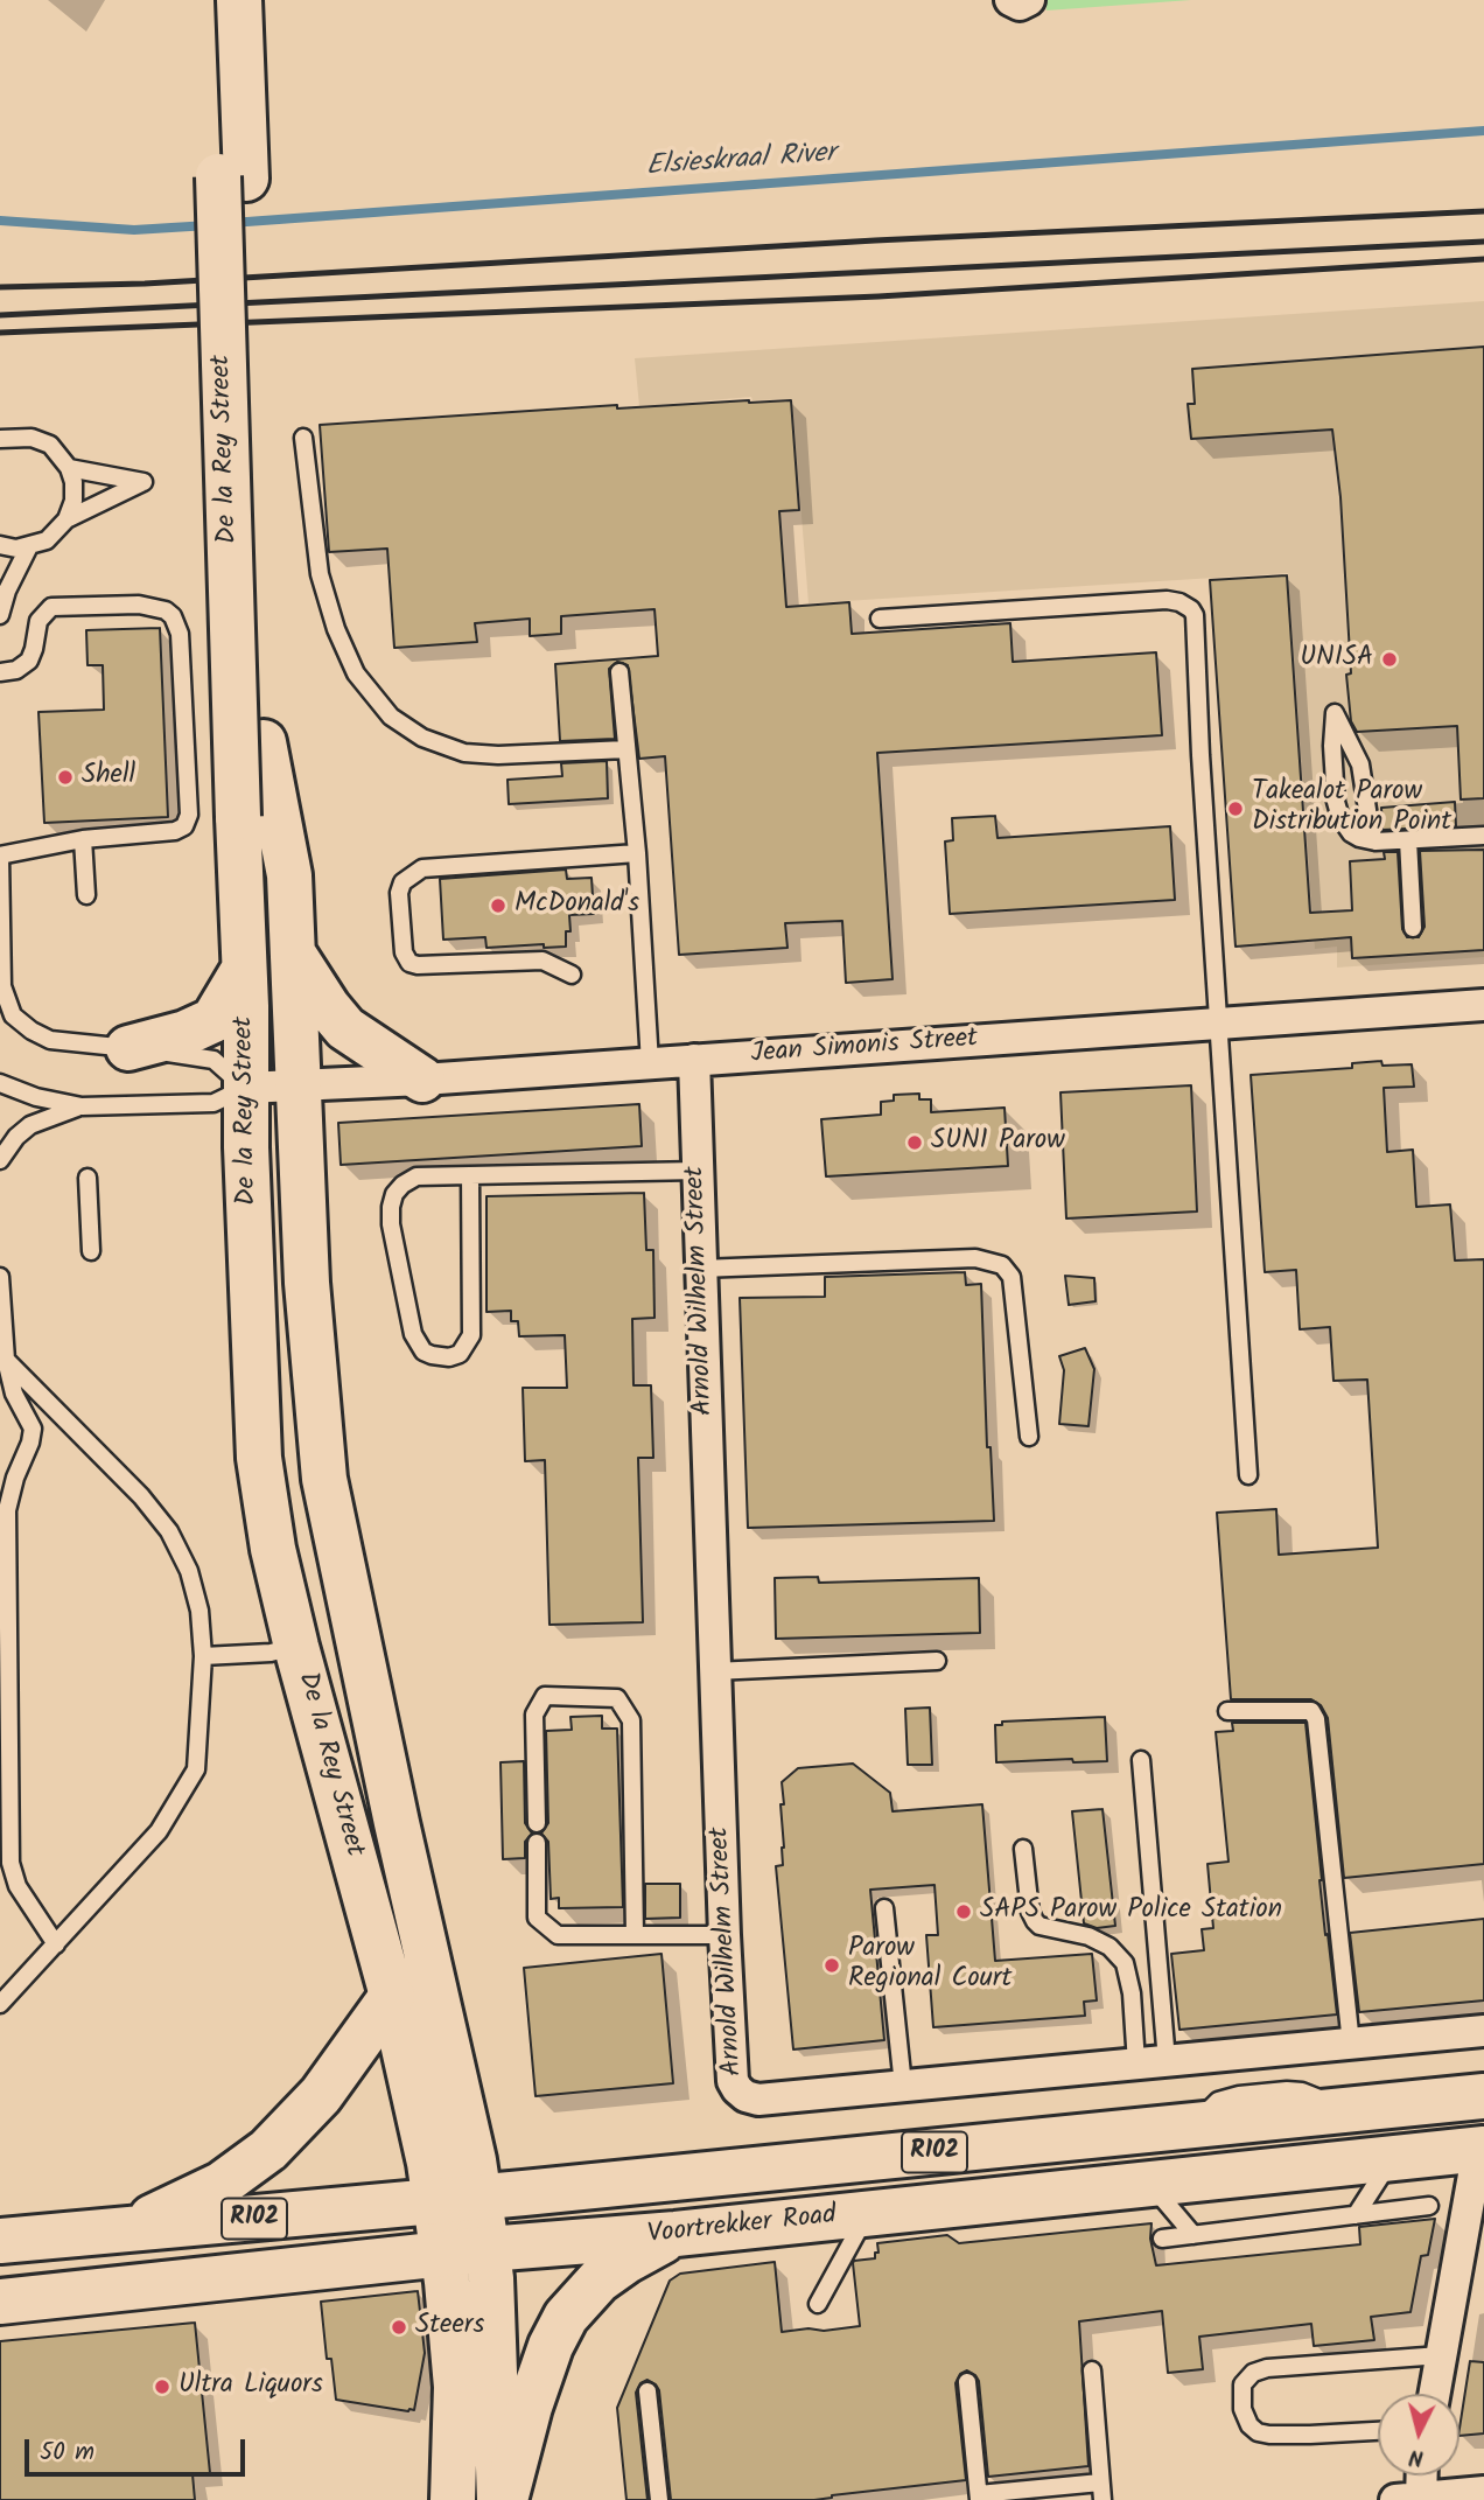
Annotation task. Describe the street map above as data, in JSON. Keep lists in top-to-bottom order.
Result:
{
  "streets": {
    "main road": ["De la Rey Street", "R102", "Voortrekker Road"],
    "street": ["Jean Simonis Street", "Arnold Wilhelm Street"]
  },
  "crossings": [
    ["De la Rey Street", "Jean Simonis Street"],
    ["De la Rey Street", "Voortrekker Road"],
    ["Jean Simonis Street", "Arnold Wilhelm Street"]
  ],
  "water": ["Elsieskraal River"],
  "places": [
    "UNISA",
    "Shell",
    "Takealot Parow Distribution Point",
    "McDonald's",
    "SUN1 Parow",
    "SAPS Parow Police Station",
    "Parow Regional Court",
    "Steers",
    "Ultra Liquors"
  ],
  "scale_bar": "50 m",
  "north": "bottom"
}
